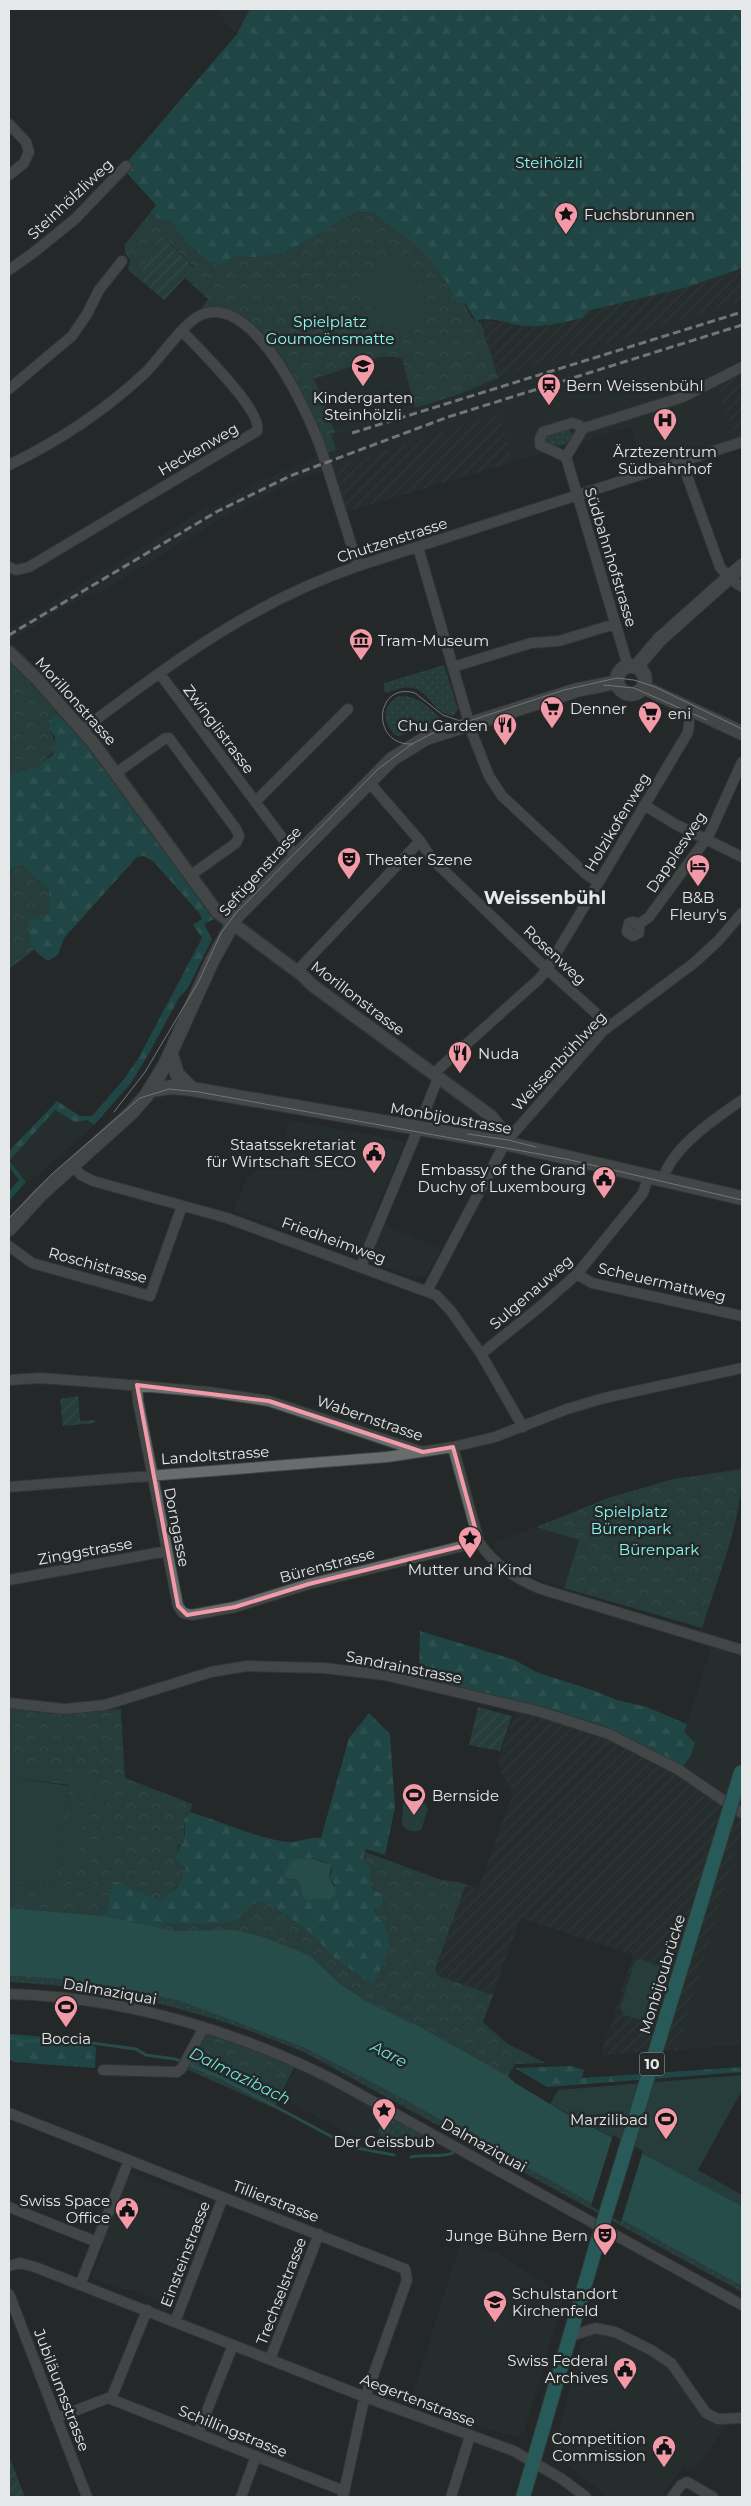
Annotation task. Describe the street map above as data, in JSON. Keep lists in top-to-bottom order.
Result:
{
  "streets": {
    "main road": [
      "Seftigenstrasse",
      "Monbijoustrasse",
      "Monbijoubrücke",
      "10"
    ],
    "street": [
      "Steinhölzliweg",
      "Heckenweg",
      "Chutzenstrasse",
      "Südbahnhofstrasse",
      "Morillonstrasse",
      "Zwinglistrasse",
      "Holzikofenweg",
      "Dapplesweg",
      "Rosenweg",
      "Weissenbühlweg",
      "Friedheimweg",
      "Roschistrasse",
      "Scheuermattweg",
      "Sulgenauweg",
      "Wabernstrasse",
      "Landoltstrasse",
      "Dorngasse",
      "Zinggstrasse",
      "Bürenstrasse",
      "Sandrainstrasse",
      "Dalmaziquai",
      "Tillierstrasse",
      "Einsteinstrasse",
      "Trechselstrasse",
      "Jubiläumsstrasse",
      "Aegertenstrasse",
      "Schillingstrasse"
    ]
  },
  "crossings": [
    ["Chutzenstrasse", "Südbahnhofstrasse"],
    ["Chutzenstrasse", "Morillonstrasse"],
    ["Chutzenstrasse", "Zwinglistrasse"],
    ["Südbahnhofstrasse", "Seftigenstrasse"],
    ["Morillonstrasse", "Holzikofenweg"],
    ["Morillonstrasse", "Seftigenstrasse"],
    ["Morillonstrasse", "Weissenbühlweg"],
    ["Morillonstrasse", "Monbijoustrasse"],
    ["Zwinglistrasse", "Seftigenstrasse"],
    ["Holzikofenweg", "Rosenweg"],
    ["Holzikofenweg", "Monbijoustrasse"],
    ["Holzikofenweg", "Friedheimweg"],
    ["Seftigenstrasse", "Rosenweg"],
    ["Seftigenstrasse", "Monbijoustrasse"],
    ["Seftigenstrasse", "Friedheimweg"],
    ["Rosenweg", "Weissenbühlweg"],
    ["Weissenbühlweg", "Monbijoustrasse"],
    ["Weissenbühlweg", "Friedheimweg"],
    ["Monbijoustrasse", "Sulgenauweg"],
    ["Friedheimweg", "Roschistrasse"],
    ["Friedheimweg", "Sulgenauweg"],
    ["Friedheimweg", "Wabernstrasse"],
    ["Scheuermattweg", "Sulgenauweg"],
    ["Wabernstrasse", "Landoltstrasse"],
    ["Wabernstrasse", "Dorngasse"],
    ["Landoltstrasse", "Dorngasse"],
    ["Dorngasse", "Zinggstrasse"],
    ["Dorngasse", "Bürenstrasse"],
    ["Monbijoubrücke", "10"],
    ["10", "Aegertenstrasse"],
    ["Tillierstrasse", "Einsteinstrasse"],
    ["Tillierstrasse", "Trechselstrasse"],
    ["Tillierstrasse", "Aegertenstrasse"],
    ["Einsteinstrasse", "Aegertenstrasse"],
    ["Trechselstrasse", "Aegertenstrasse"]
  ],
  "districts": ["Weissenbühl"],
  "water": ["Aare", "Dalmazibach"],
  "parks": [
    "Steihölzli",
    "Spielplatz Goumoënsmatte",
    "Spielplatz Bürenpark",
    "Bürenpark"
  ],
  "places": {
    "place": ["Fuchsbrunnen", "Mutter und Kind", "Der Geissbub"],
    "school or university": ["Kindergarten Steinhölzli", "Schulstandort Kirchenfeld"],
    "station": ["Bern Weissenbühl"],
    "hospital": ["Ärztezentrum Südbahnhof"],
    "museum": ["Tram-Museum"],
    "supermarket": ["Denner", "eni"],
    "restaurant": ["Chu Garden", "Nuda"],
    "theatre": ["Theater Szene", "Junge Bühne Bern"],
    "hotel": ["B&B Fleury's"],
    "public building": [
      "Staatssekretariat für Wirtschaft SECO",
      "Embassy of the Grand Duchy of Luxembourg",
      "Swiss Space Office",
      "Swiss Federal Archives",
      "Competition Commission"
    ],
    "sports": ["Bernside", "Boccia", "Marzilibad"]
  }
}
